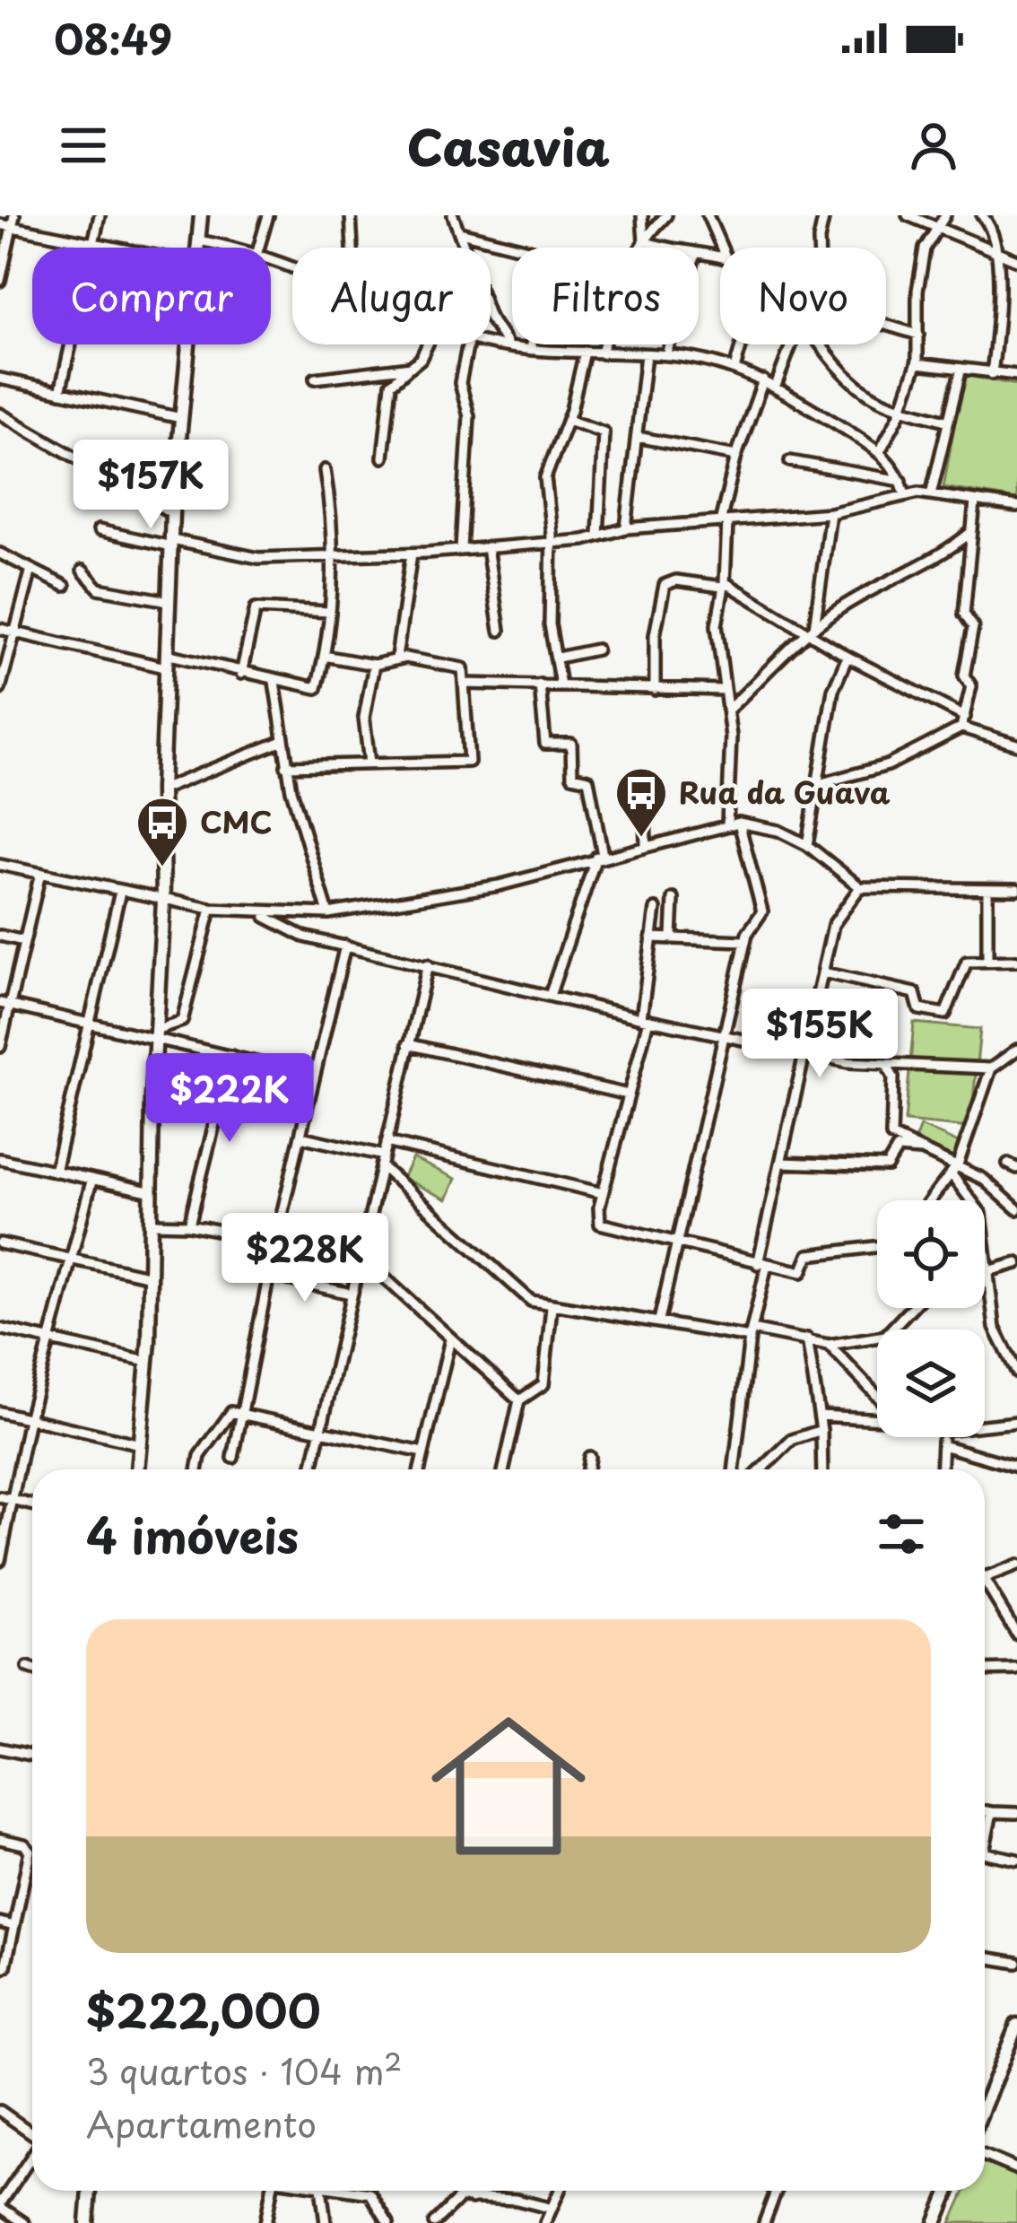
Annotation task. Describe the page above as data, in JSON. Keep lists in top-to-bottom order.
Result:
{
  "places": {
    "bus stop": ["Rua da Guava", "CMC"]
  },
  "page": {
    "status": "08:49",
    "header": "Casavia",
    "chip": [
      "Comprar",
      "Alugar",
      "Filtros",
      "Novo"
    ],
    "price": [
      "$157K",
      "$155K",
      "$222K",
      "$228K"
    ],
    "heading": "4 imóveis",
    "list": [
      {
        "name": "$222,000",
        "note": "3 quartos · 104 m² · Apartamento"
      }
    ]
  }
}
